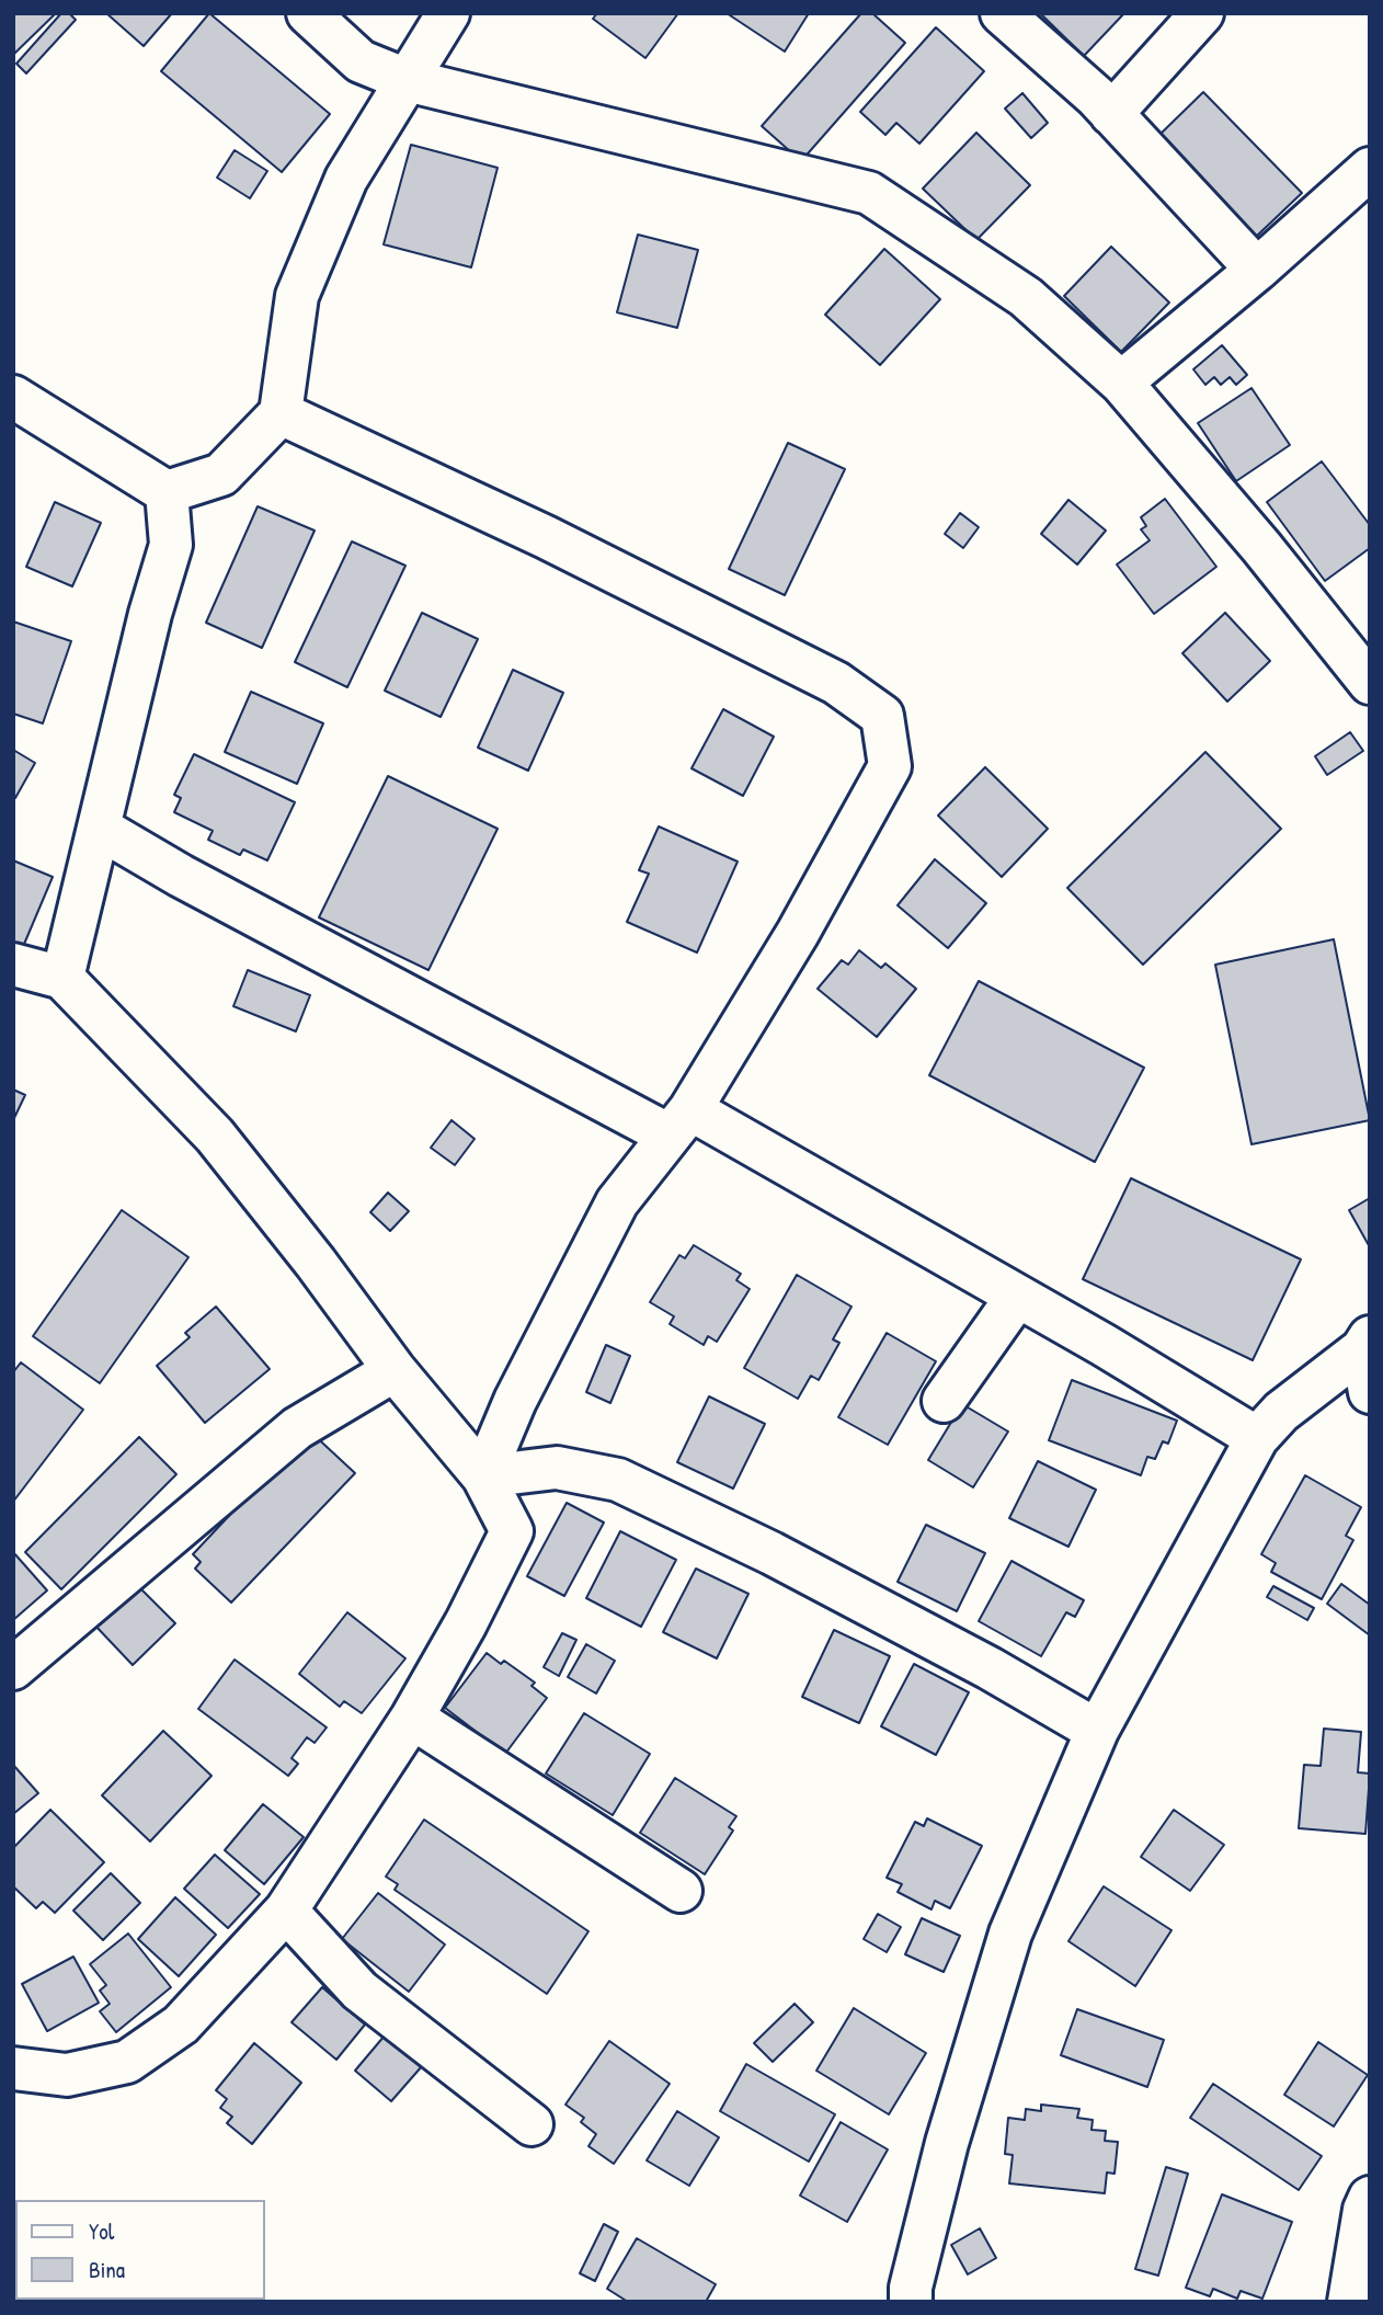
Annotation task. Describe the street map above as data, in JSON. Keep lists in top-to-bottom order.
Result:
{
  "legend": ["Yol", "Bina"]
}
